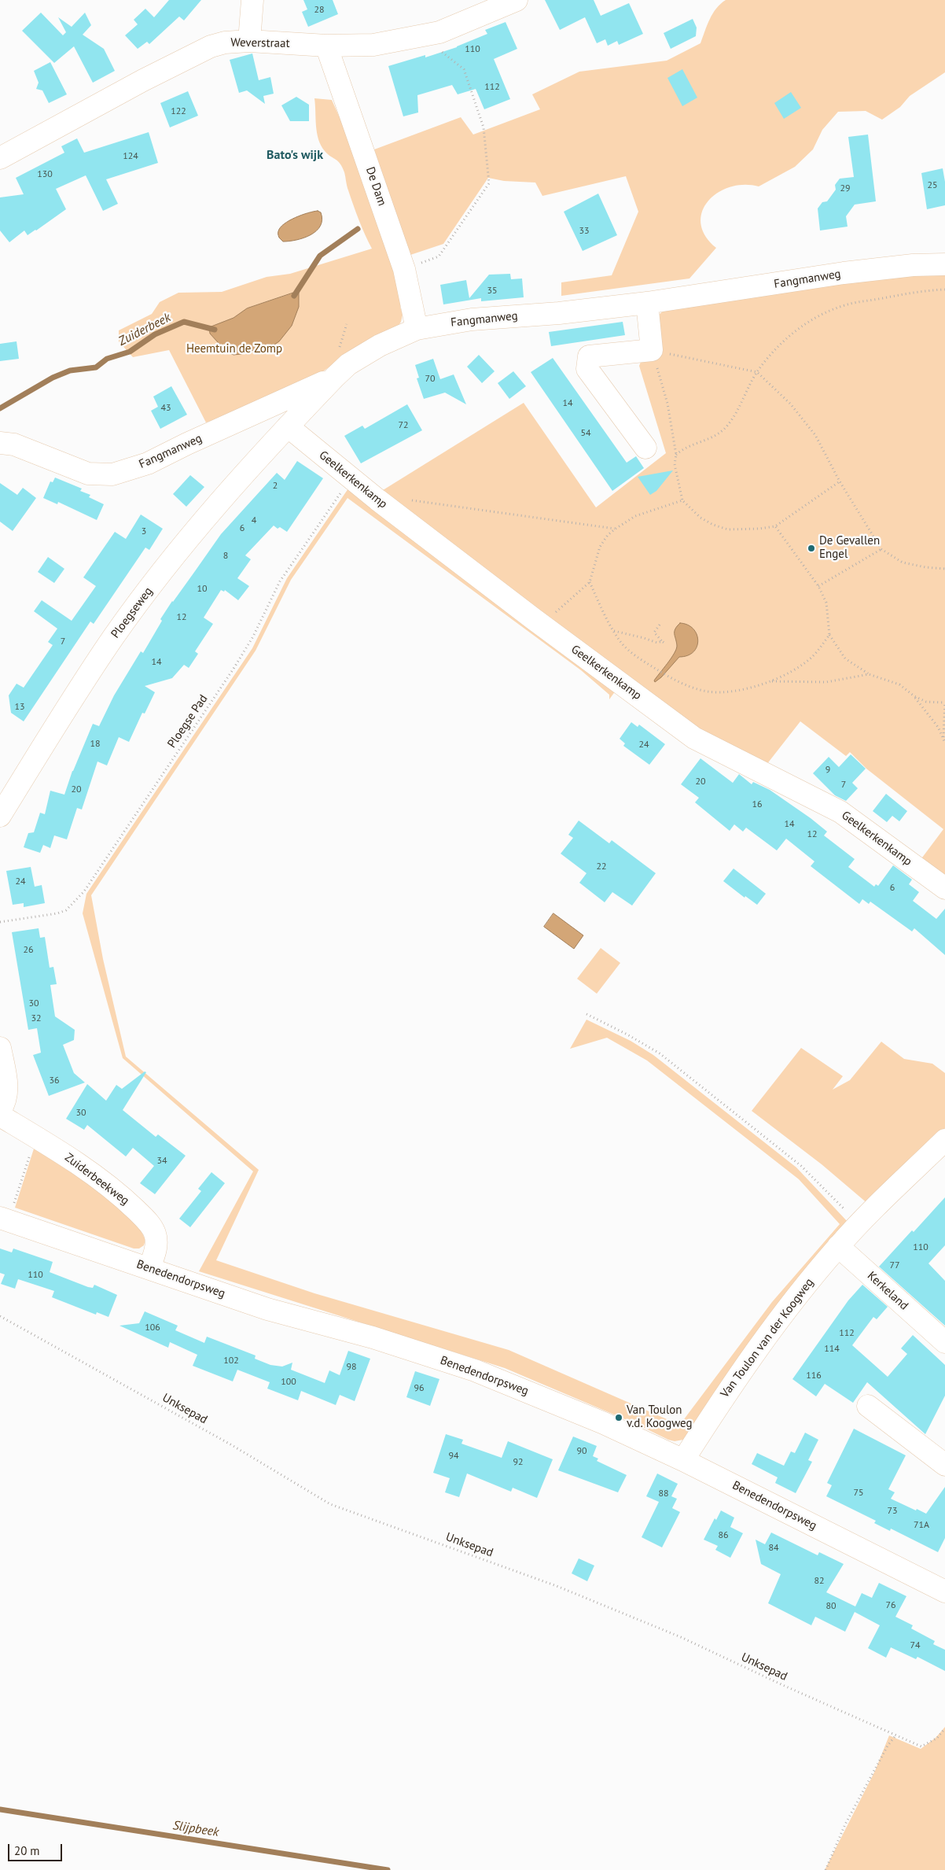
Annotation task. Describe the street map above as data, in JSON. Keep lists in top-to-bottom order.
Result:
{
  "streets": {
    "street": [
      "Weverstraat",
      "De Dam",
      "Fangmanweg",
      "Geelkerkenkamp",
      "Ploegseweg",
      "Zuiderbeekweg",
      "Benedendorpsweg",
      "Kerkeland",
      "Van Toulon van der Koogweg"
    ],
    "path": ["Ploegse Pad", "Unksepad"]
  },
  "crossings": [
    ["Weverstraat", "De Dam"],
    ["De Dam", "Fangmanweg"],
    ["Fangmanweg", "Geelkerkenkamp"],
    ["Fangmanweg", "Ploegseweg"],
    ["Geelkerkenkamp", "Ploegseweg"],
    ["Geelkerkenkamp", "Ploegse Pad"],
    ["Zuiderbeekweg", "Benedendorpsweg"],
    ["Benedendorpsweg", "Van Toulon van der Koogweg"],
    ["Kerkeland", "Van Toulon van der Koogweg"]
  ],
  "districts": ["Bato's wijk"],
  "water": ["Zuiderbeek", "Slijpbeek"],
  "parks": ["Heemtuin de Zomp"],
  "places": ["De Gevallen Engel", "Van Toulon v.d. Koogweg"],
  "house_numbers": [
    "28",
    "110",
    "112",
    "122",
    "124",
    "130",
    "25",
    "29",
    "33",
    "35",
    "70",
    "14",
    "43",
    "72",
    "54",
    "2",
    "4",
    "6",
    "3",
    "8",
    "10",
    "12",
    "7",
    "14",
    "13",
    "18",
    "24",
    "9",
    "20",
    "7",
    "20",
    "16",
    "14",
    "12",
    "22",
    "24",
    "6",
    "26",
    "30",
    "32",
    "36",
    "30",
    "34",
    "110",
    "77",
    "110",
    "106",
    "112",
    "114",
    "102",
    "98",
    "116",
    "100",
    "96",
    "90",
    "94",
    "92",
    "75",
    "88",
    "73",
    "71A",
    "86",
    "84",
    "82",
    "76",
    "80",
    "74"
  ],
  "scale_bar": "20 m"
}
